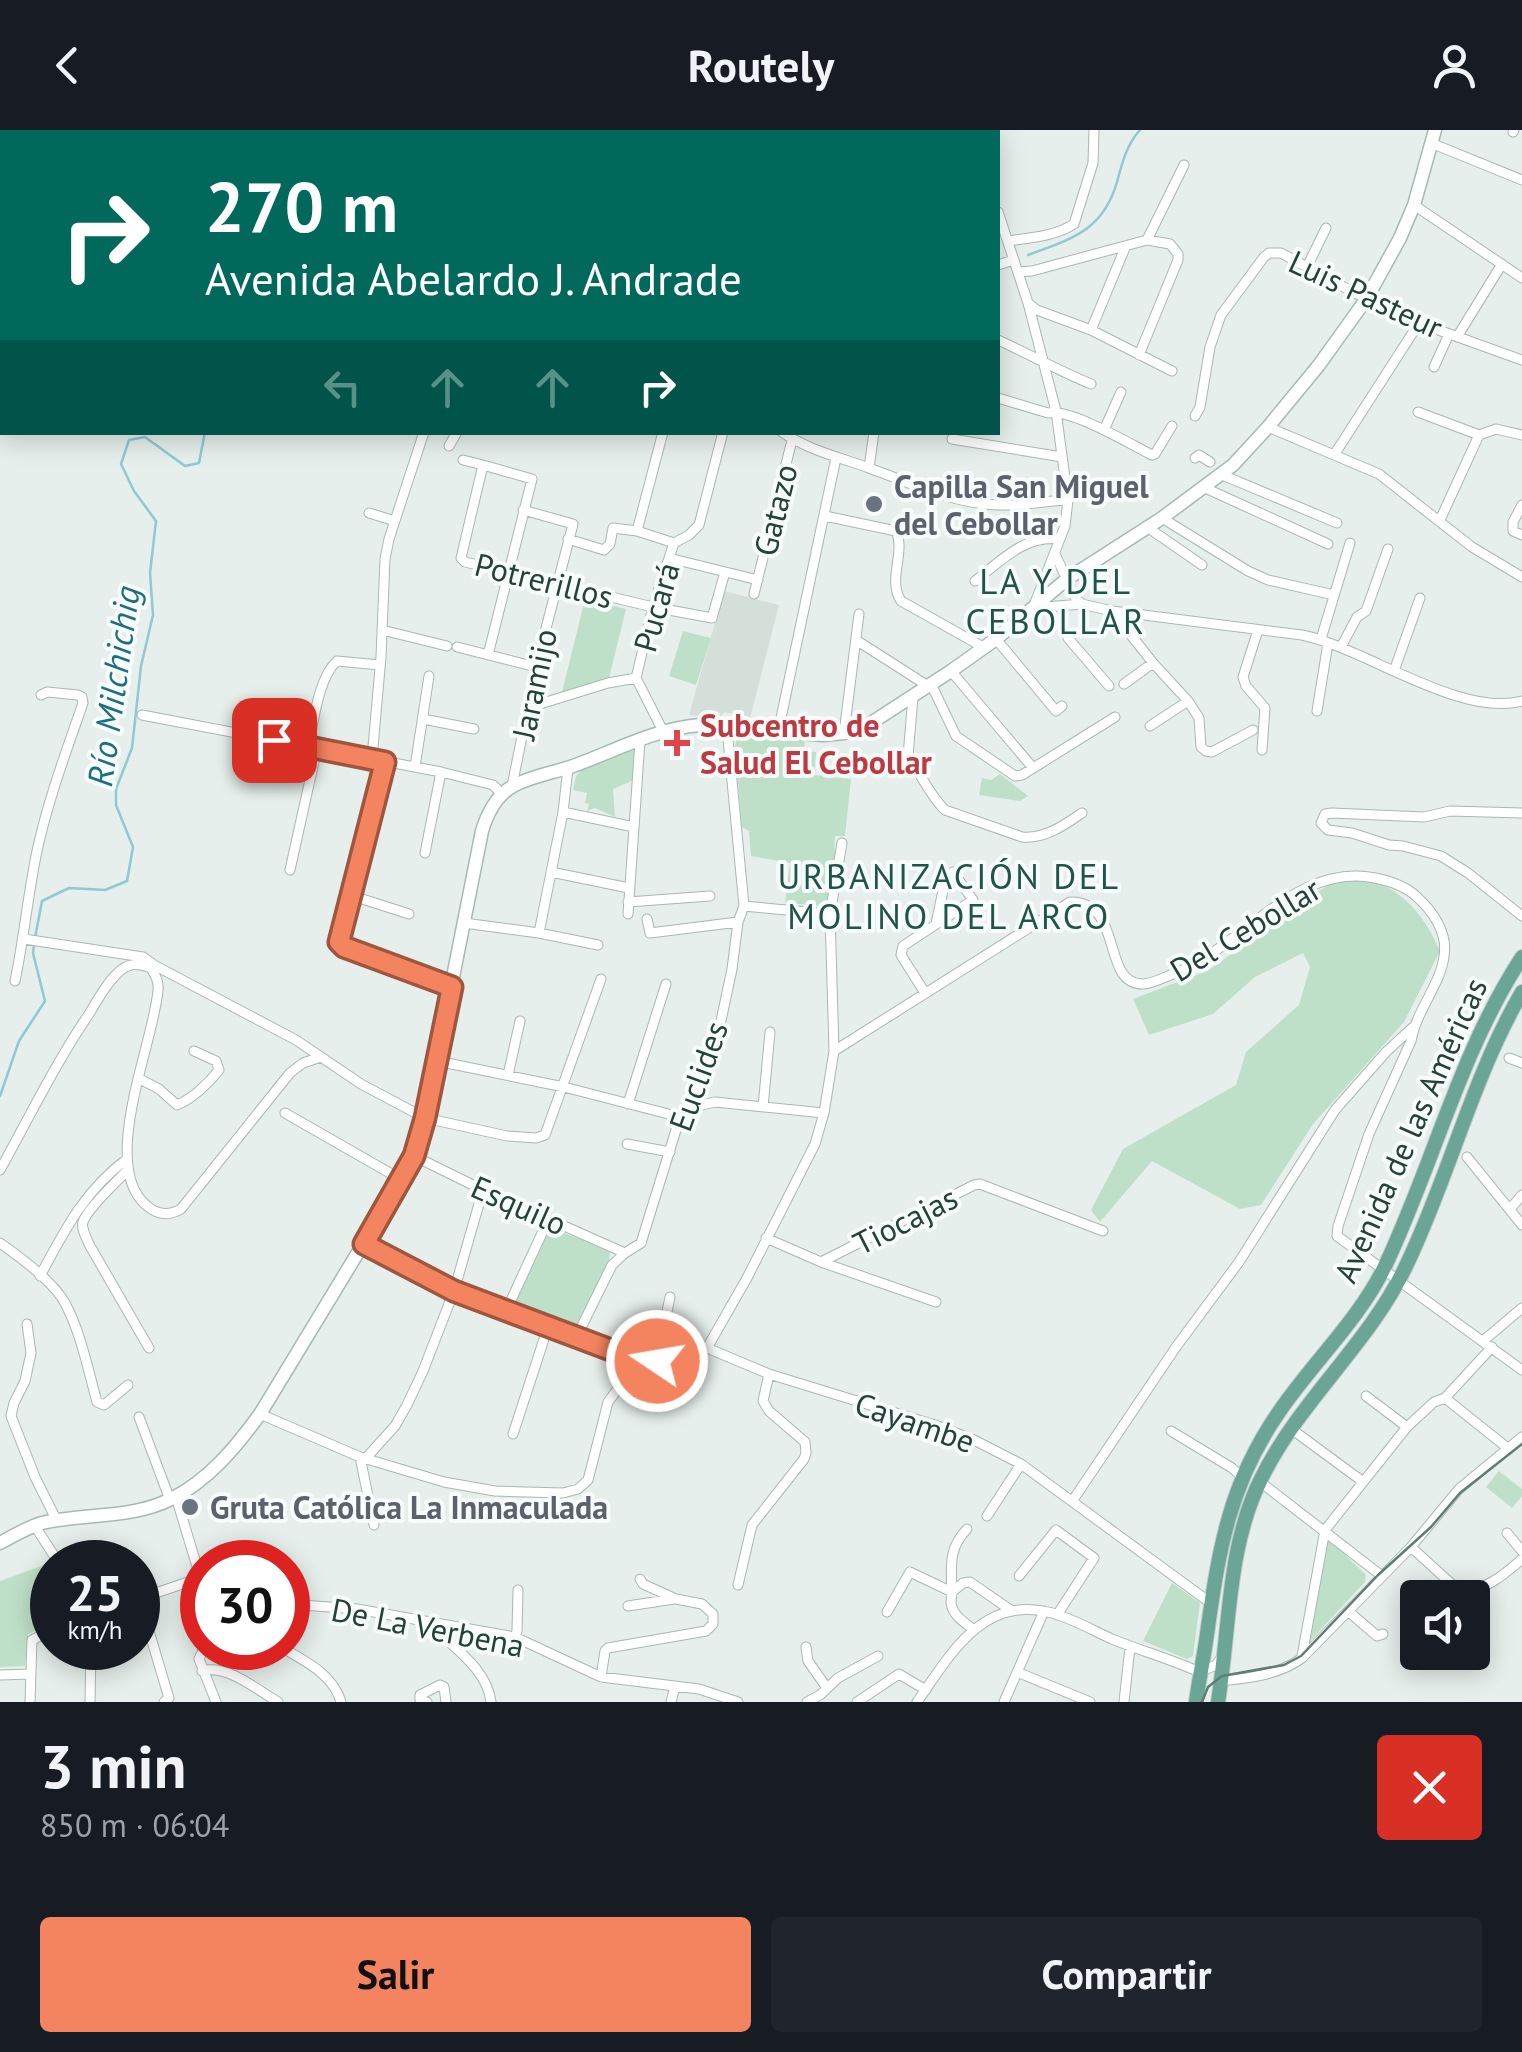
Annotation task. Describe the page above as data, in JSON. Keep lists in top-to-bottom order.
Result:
{
  "streets": {
    "main road": ["Avenida de las Américas"],
    "street": [
      "Luis Pasteur",
      "Gatazo",
      "Potrerillos",
      "Pucará",
      "Jaramijo",
      "Del Cebollar",
      "Euclides",
      "Esquilo",
      "Tiocajas",
      "Cayambe",
      "De La Verbena"
    ]
  },
  "crossings": [
    ["Gatazo", "Potrerillos"],
    ["Gatazo", "Pucará"],
    ["Potrerillos", "Pucará"],
    ["Potrerillos", "Jaramijo"],
    ["Del Cebollar", "Avenida de las Américas"],
    ["Euclides", "Esquilo"],
    ["Avenida de las Américas", "Cayambe"]
  ],
  "districts": ["LA Y DEL CEBOLLAR", "URBANIZACIÓN DEL MOLINO DEL ARCO"],
  "water": ["Río Milchichig"],
  "places": {
    "other": ["Capilla San Miguel del Cebollar", "Gruta Católica La Inmaculada"],
    "health": ["Subcentro de Salud El Cebollar"]
  },
  "page": {
    "header": "Routely",
    "turn": ["270 m", "Avenida Abelardo J. Andrade"],
    "speed": "25 km/h",
    "limit": "30",
    "heading": ["3 min", "850 m · 06:04"],
    "buttons": ["Salir", "Compartir"]
  }
}
